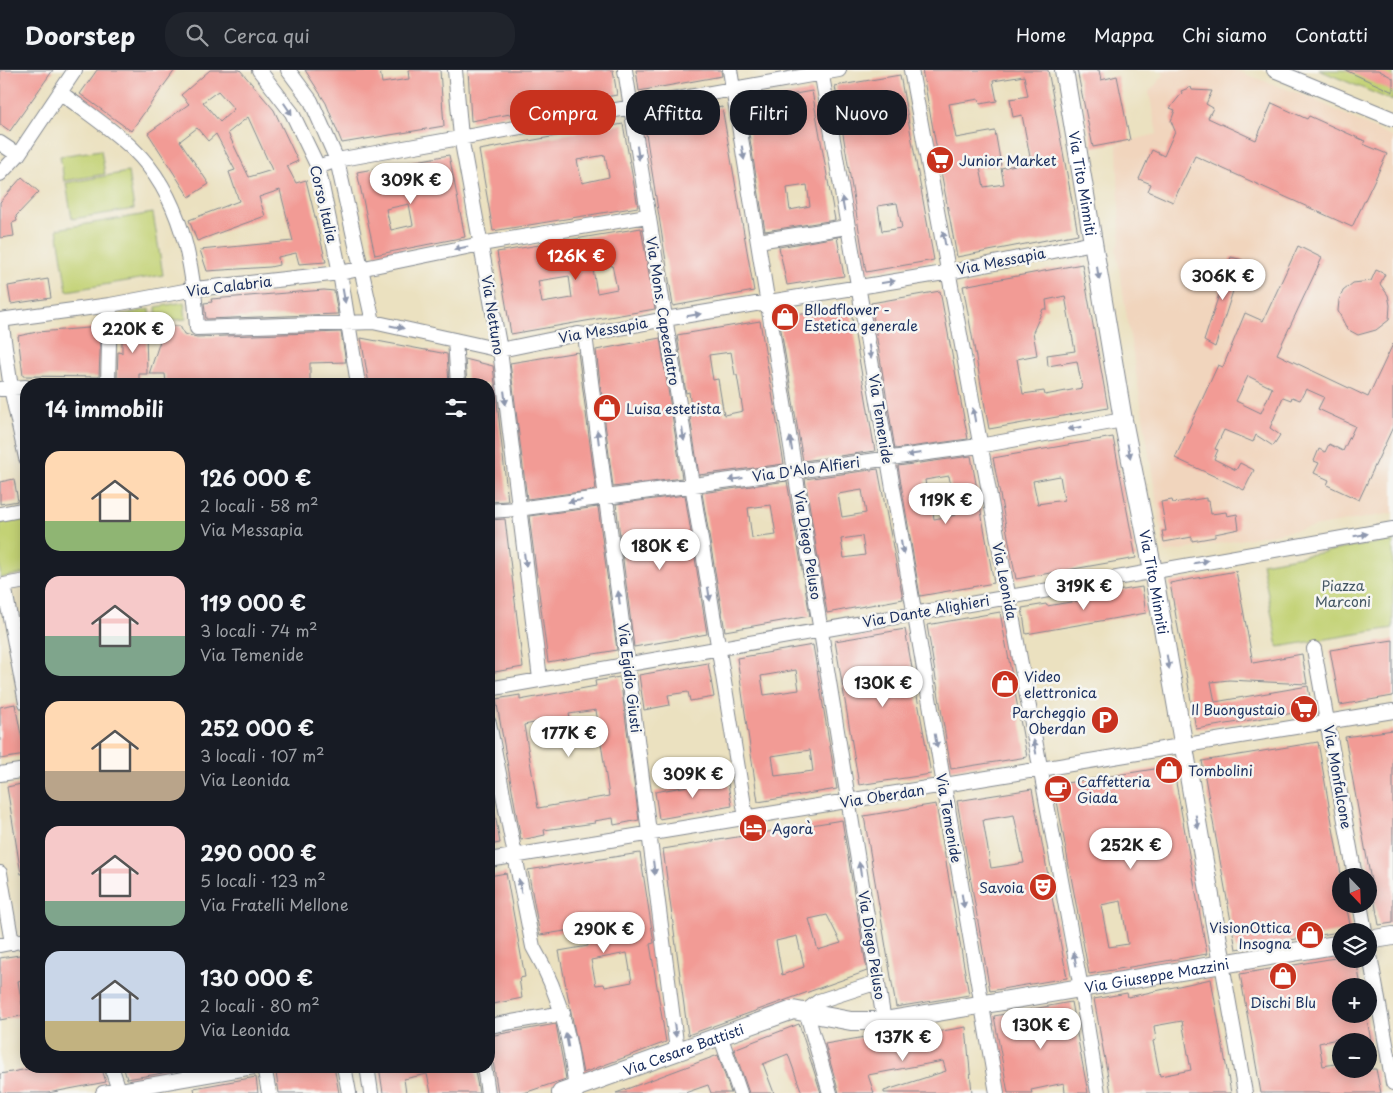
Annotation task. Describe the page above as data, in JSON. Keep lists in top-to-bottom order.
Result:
{
  "streets": {
    "main road": ["Via Tito Minniti", "Via Giuseppe Mazzini", "Via Cesare Battisti"],
    "street": [
      "Corso Italia",
      "Via Messapia",
      "Via Calabria",
      "Via Mons. Capecelatro",
      "Via Nettuno",
      "Via Temenide",
      "Via D'Alo Alfieri",
      "Via Diego Peluso",
      "Via Leonida",
      "Via Dante Alighieri",
      "Via Egidio Giusti",
      "Via Monfalcone",
      "Via Oberdan"
    ]
  },
  "crossings": [
    ["Via Tito Minniti", "Via Messapia"],
    ["Via Tito Minniti", "Via D'Alo Alfieri"],
    ["Via Tito Minniti", "Via Dante Alighieri"],
    ["Via Tito Minniti", "Via Oberdan"],
    ["Via Tito Minniti", "Via Giuseppe Mazzini"],
    ["Corso Italia", "Via Messapia"],
    ["Corso Italia", "Via Calabria"],
    ["Via Messapia", "Via Calabria"],
    ["Via Messapia", "Via Mons. Capecelatro"],
    ["Via Messapia", "Via Nettuno"],
    ["Via Messapia", "Via Temenide"],
    ["Via Messapia", "Via Diego Peluso"],
    ["Via Messapia", "Via Leonida"],
    ["Via Messapia", "Via Egidio Giusti"],
    ["Via Calabria", "Via Mons. Capecelatro"],
    ["Via Calabria", "Via Nettuno"],
    ["Via Mons. Capecelatro", "Via D'Alo Alfieri"],
    ["Via Mons. Capecelatro", "Via Dante Alighieri"],
    ["Via Mons. Capecelatro", "Via Oberdan"],
    ["Via Nettuno", "Via D'Alo Alfieri"],
    ["Via Nettuno", "Via Dante Alighieri"],
    ["Via Temenide", "Via D'Alo Alfieri"],
    ["Via Temenide", "Via Dante Alighieri"],
    ["Via Temenide", "Via Oberdan"],
    ["Via Temenide", "Via Giuseppe Mazzini"],
    ["Via D'Alo Alfieri", "Via Diego Peluso"],
    ["Via D'Alo Alfieri", "Via Leonida"],
    ["Via D'Alo Alfieri", "Via Egidio Giusti"],
    ["Via Diego Peluso", "Via Dante Alighieri"],
    ["Via Diego Peluso", "Via Oberdan"],
    ["Via Diego Peluso", "Via Giuseppe Mazzini"],
    ["Via Leonida", "Via Dante Alighieri"],
    ["Via Leonida", "Via Oberdan"],
    ["Via Leonida", "Via Giuseppe Mazzini"],
    ["Via Dante Alighieri", "Via Egidio Giusti"],
    ["Via Egidio Giusti", "Via Oberdan"],
    ["Via Egidio Giusti", "Via Cesare Battisti"],
    ["Via Monfalcone", "Via Oberdan"],
    ["Via Giuseppe Mazzini", "Via Cesare Battisti"]
  ],
  "one_way": [
    "Via Tito Minniti",
    "Via Mons. Capecelatro",
    "Via Nettuno",
    "Via D'Alo Alfieri",
    "Via Leonida"
  ],
  "parks": ["Piazza Marconi"],
  "places": {
    "supermarket": ["Junior Market", "Il Buongustaio"],
    "shop": [
      "Bllodflower - Estetica generale",
      "Luisa estetista",
      "Video elettronica",
      "Tombolini",
      "VisionOttica Insogna",
      "Dischi Blu"
    ],
    "parking": ["Parcheggio Oberdan"],
    "cafe": ["Caffetteria Giada"],
    "hotel": ["Agorà"],
    "theatre": ["Savoia"]
  },
  "north": "bottom right",
  "page": {
    "header": "Doorstep",
    "search": "Cerca qui",
    "nav": [
      "Home",
      "Mappa",
      "Chi siamo",
      "Contatti"
    ],
    "chip": [
      "Compra",
      "Affitta",
      "Filtri",
      "Nuovo"
    ],
    "price": [
      "309K €",
      "126K €",
      "306K €",
      "220K €",
      "119K €",
      "180K €",
      "319K €",
      "130K €",
      "177K €",
      "309K €",
      "252K €",
      "290K €",
      "130K €",
      "137K €"
    ],
    "heading": "14 immobili",
    "list": [
      {
        "name": "126 000 €",
        "note": "2 locali · 58 m² · Via Messapia"
      },
      {
        "name": "119 000 €",
        "note": "3 locali · 74 m² · Via Temenide"
      },
      {
        "name": "252 000 €",
        "note": "3 locali · 107 m² · Via Leonida"
      },
      {
        "name": "290 000 €",
        "note": "5 locali · 123 m² · Via Fratelli Mellone"
      },
      {
        "name": "130 000 €",
        "note": "2 locali · 80 m² · Via Leonida"
      }
    ],
    "map_buttons": ["+", "−"]
  }
}
